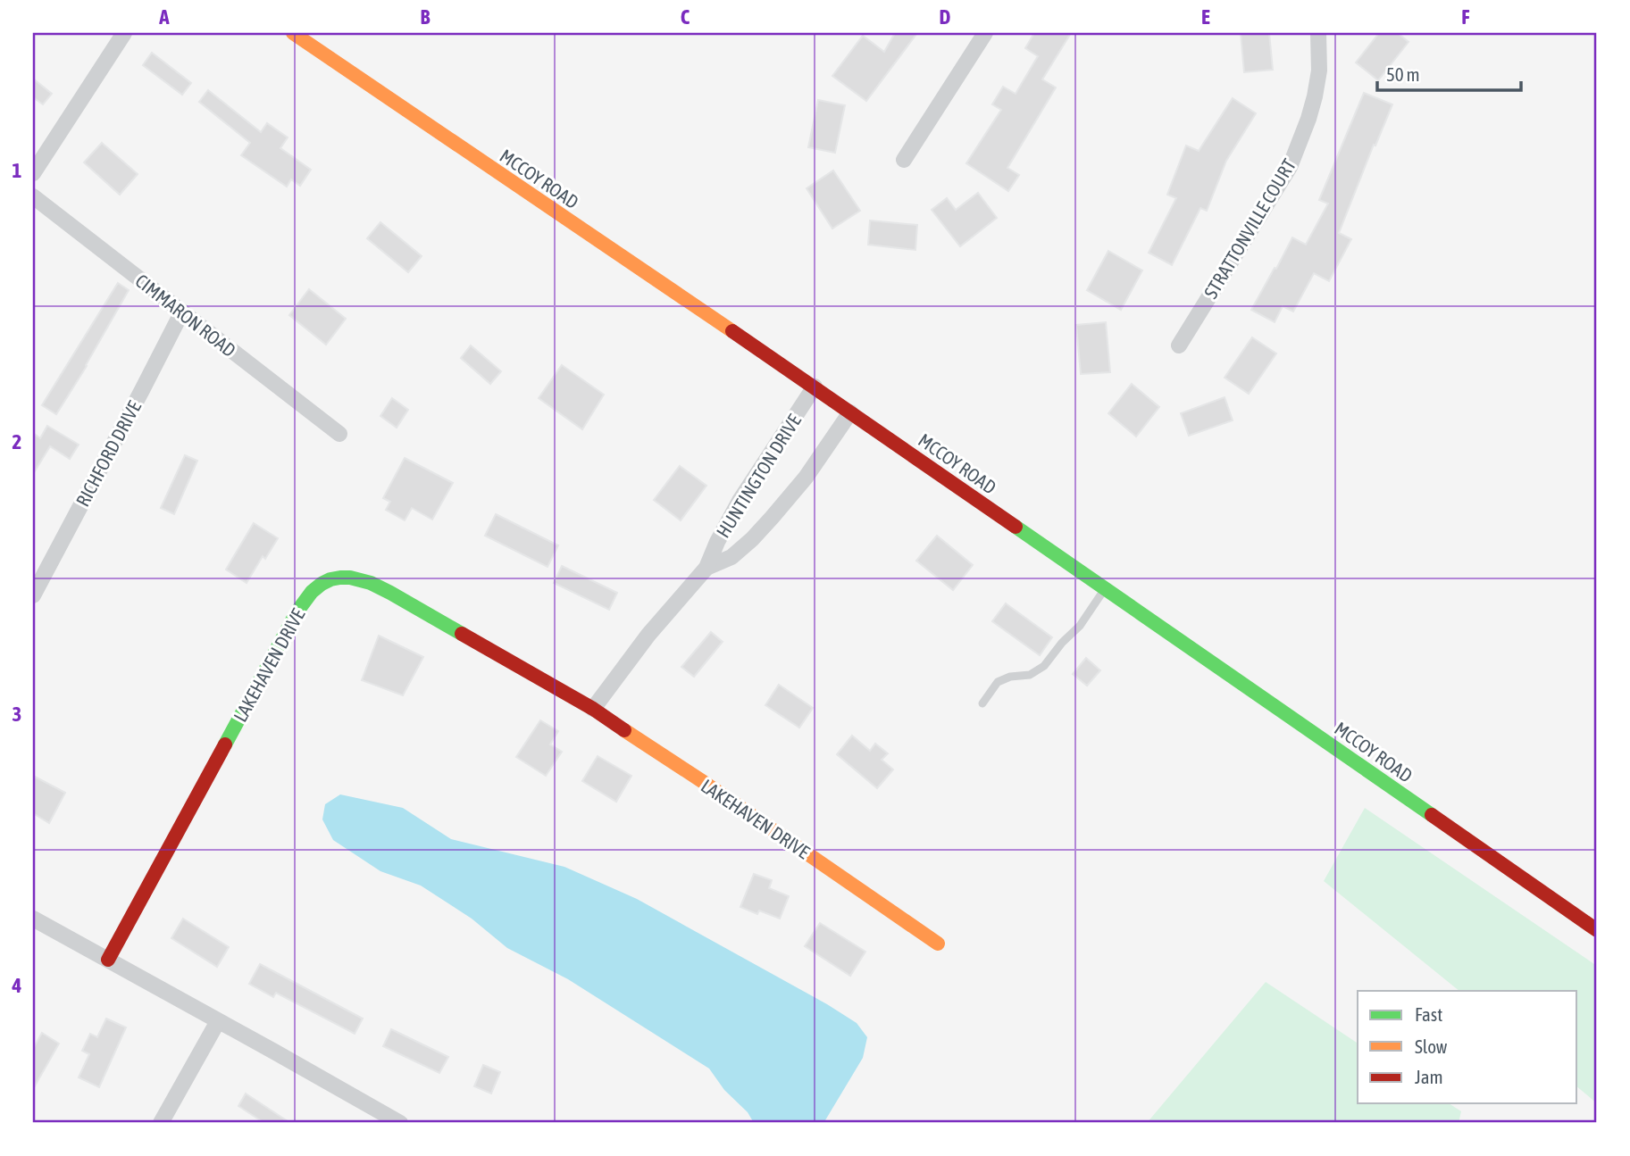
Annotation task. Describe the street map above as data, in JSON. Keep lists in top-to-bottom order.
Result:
{
  "streets": {
    "main road": ["MCCOY ROAD", "LAKEHAVEN DRIVE"],
    "street": [
      "STRATTONVILLE COURT",
      "CIMMARON ROAD",
      "RICHFORD DRIVE",
      "HUNTINGTON DRIVE"
    ]
  },
  "crossings": [
    ["MCCOY ROAD", "HUNTINGTON DRIVE"],
    ["CIMMARON ROAD", "RICHFORD DRIVE"],
    ["HUNTINGTON DRIVE", "LAKEHAVEN DRIVE"]
  ],
  "legend": ["Fast", "Slow", "Jam"],
  "scale_bar": "50 m",
  "grid": {
    "columns": [
      "A",
      "B",
      "C",
      "D",
      "E",
      "F"
    ],
    "rows": [
      "1",
      "2",
      "3",
      "4"
    ]
  }
}
